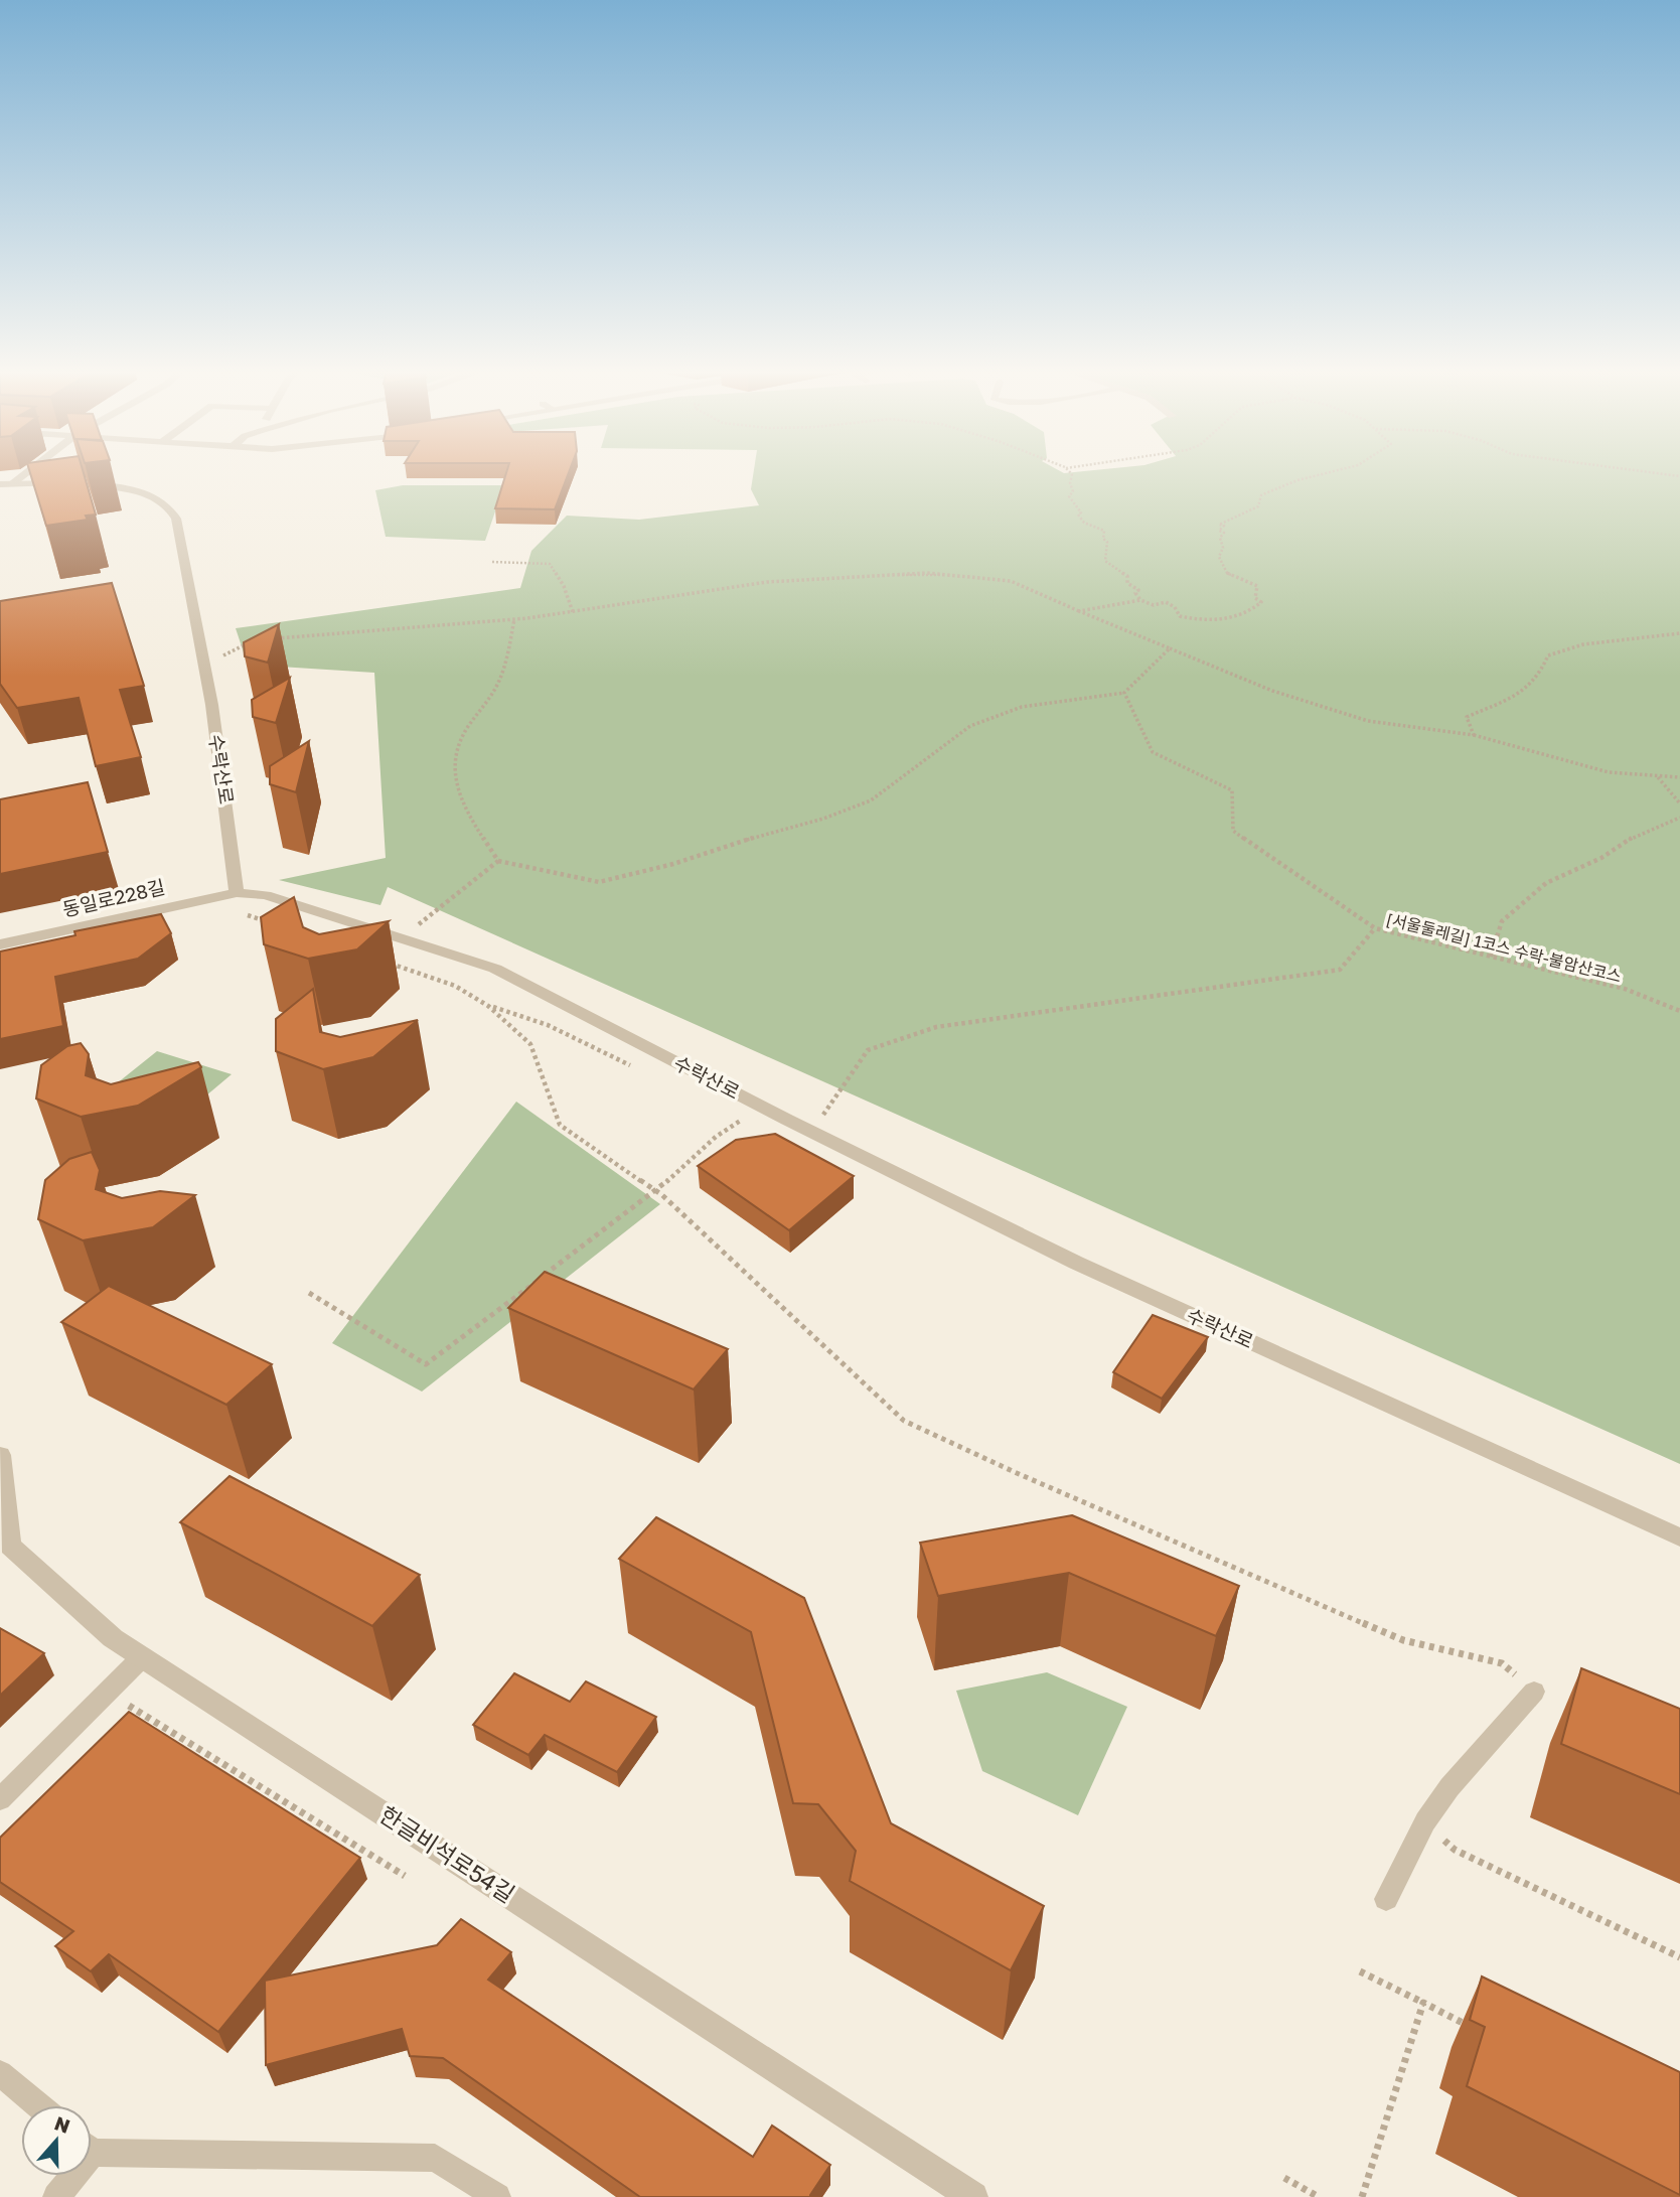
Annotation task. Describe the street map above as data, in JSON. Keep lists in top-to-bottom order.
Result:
{
  "streets": {
    "street": ["수락산로", "동일로228길", "한글비석로54길"],
    "path": ["[서울둘레길] 1코스 수락-불암산코스"]
  },
  "crossings": [
    ["수락산로", "동일로228길"]
  ],
  "north": "top"
}
